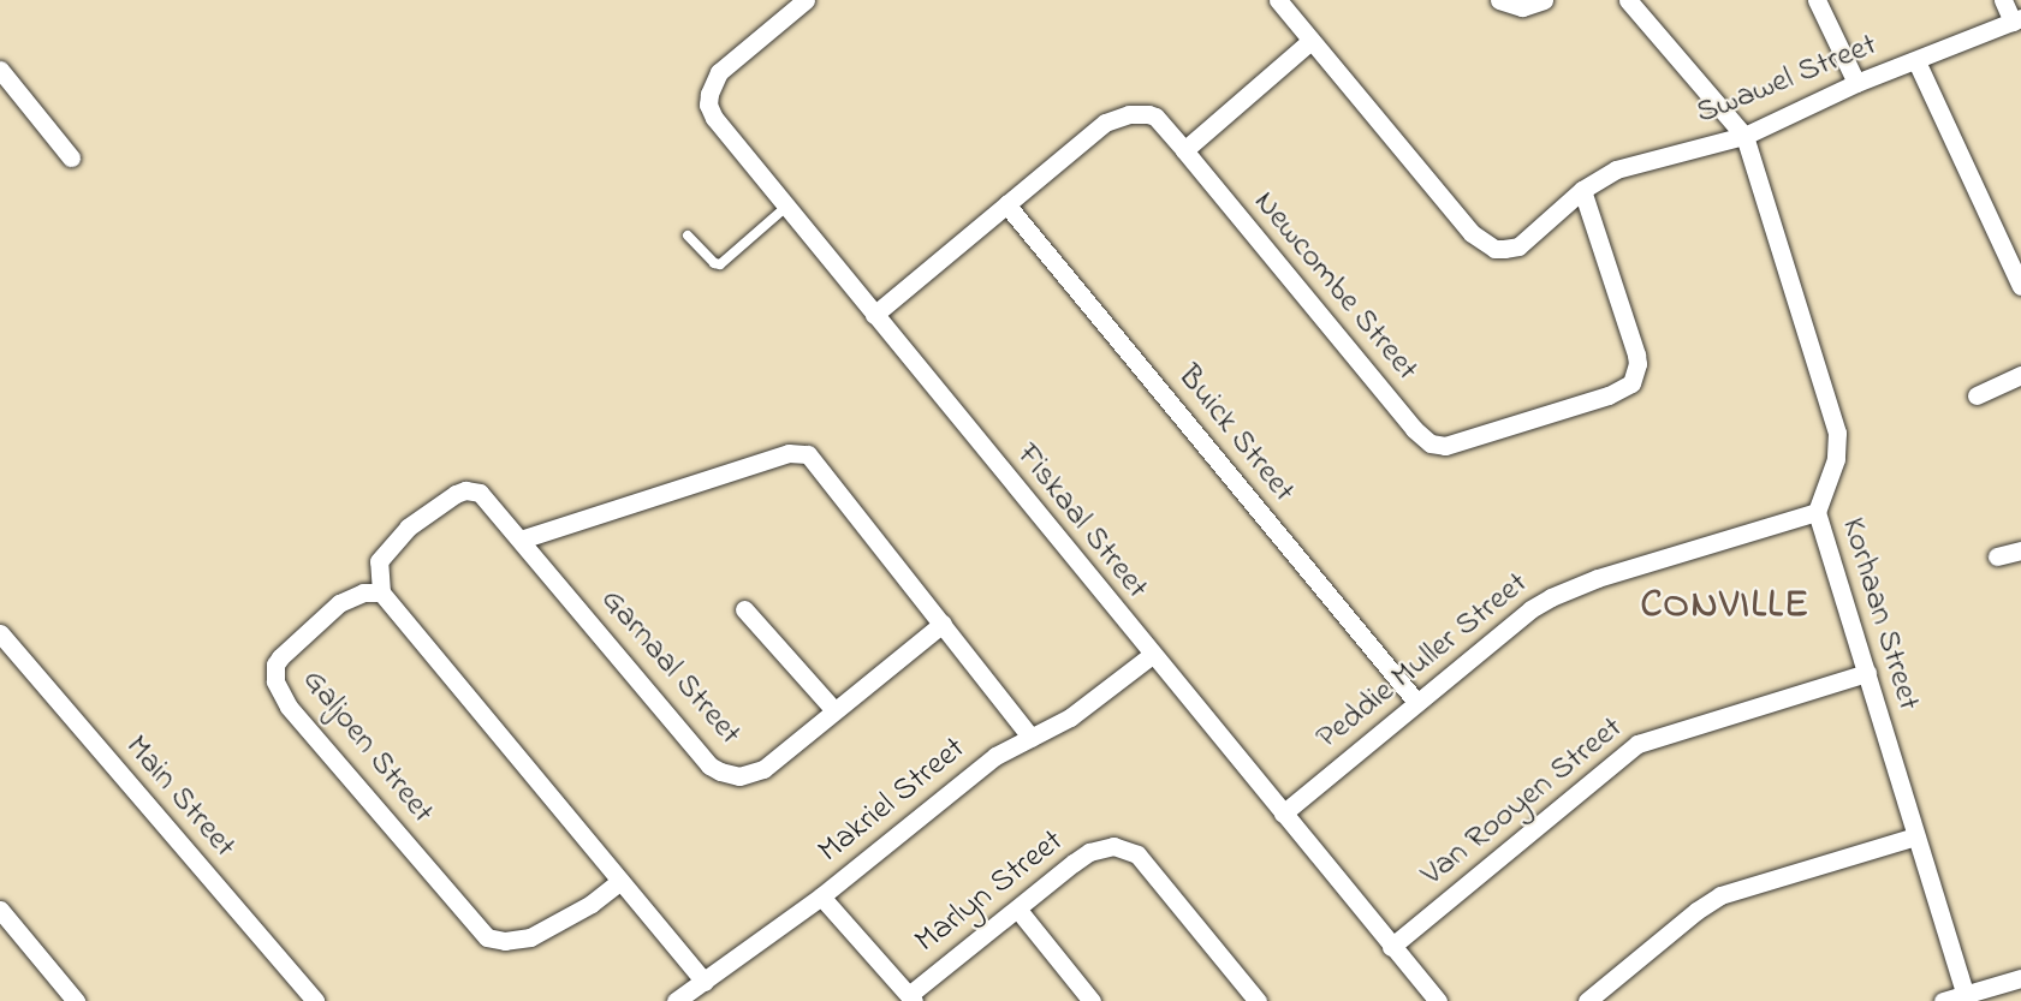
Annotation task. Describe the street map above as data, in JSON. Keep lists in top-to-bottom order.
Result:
{
  "streets": {
    "street": [
      "Swawel Street",
      "Newcombe Street",
      "Buick Street",
      "Fiskaal Street",
      "Korhaan Street",
      "Peddie Muller Street",
      "Garnaal Street",
      "Galjoen Street",
      "Main Street",
      "Makriel Street",
      "Van Rooyen Street",
      "Marlyn Street"
    ]
  },
  "crossings": [
    ["Swawel Street", "Newcombe Street"],
    ["Swawel Street", "Korhaan Street"],
    ["Newcombe Street", "Buick Street"],
    ["Newcombe Street", "Fiskaal Street"],
    ["Buick Street", "Peddie Muller Street"],
    ["Fiskaal Street", "Peddie Muller Street"],
    ["Fiskaal Street", "Makriel Street"],
    ["Fiskaal Street", "Van Rooyen Street"],
    ["Korhaan Street", "Peddie Muller Street"],
    ["Korhaan Street", "Van Rooyen Street"],
    ["Garnaal Street", "Galjoen Street"]
  ],
  "districts": ["CONVILLE"]
}
